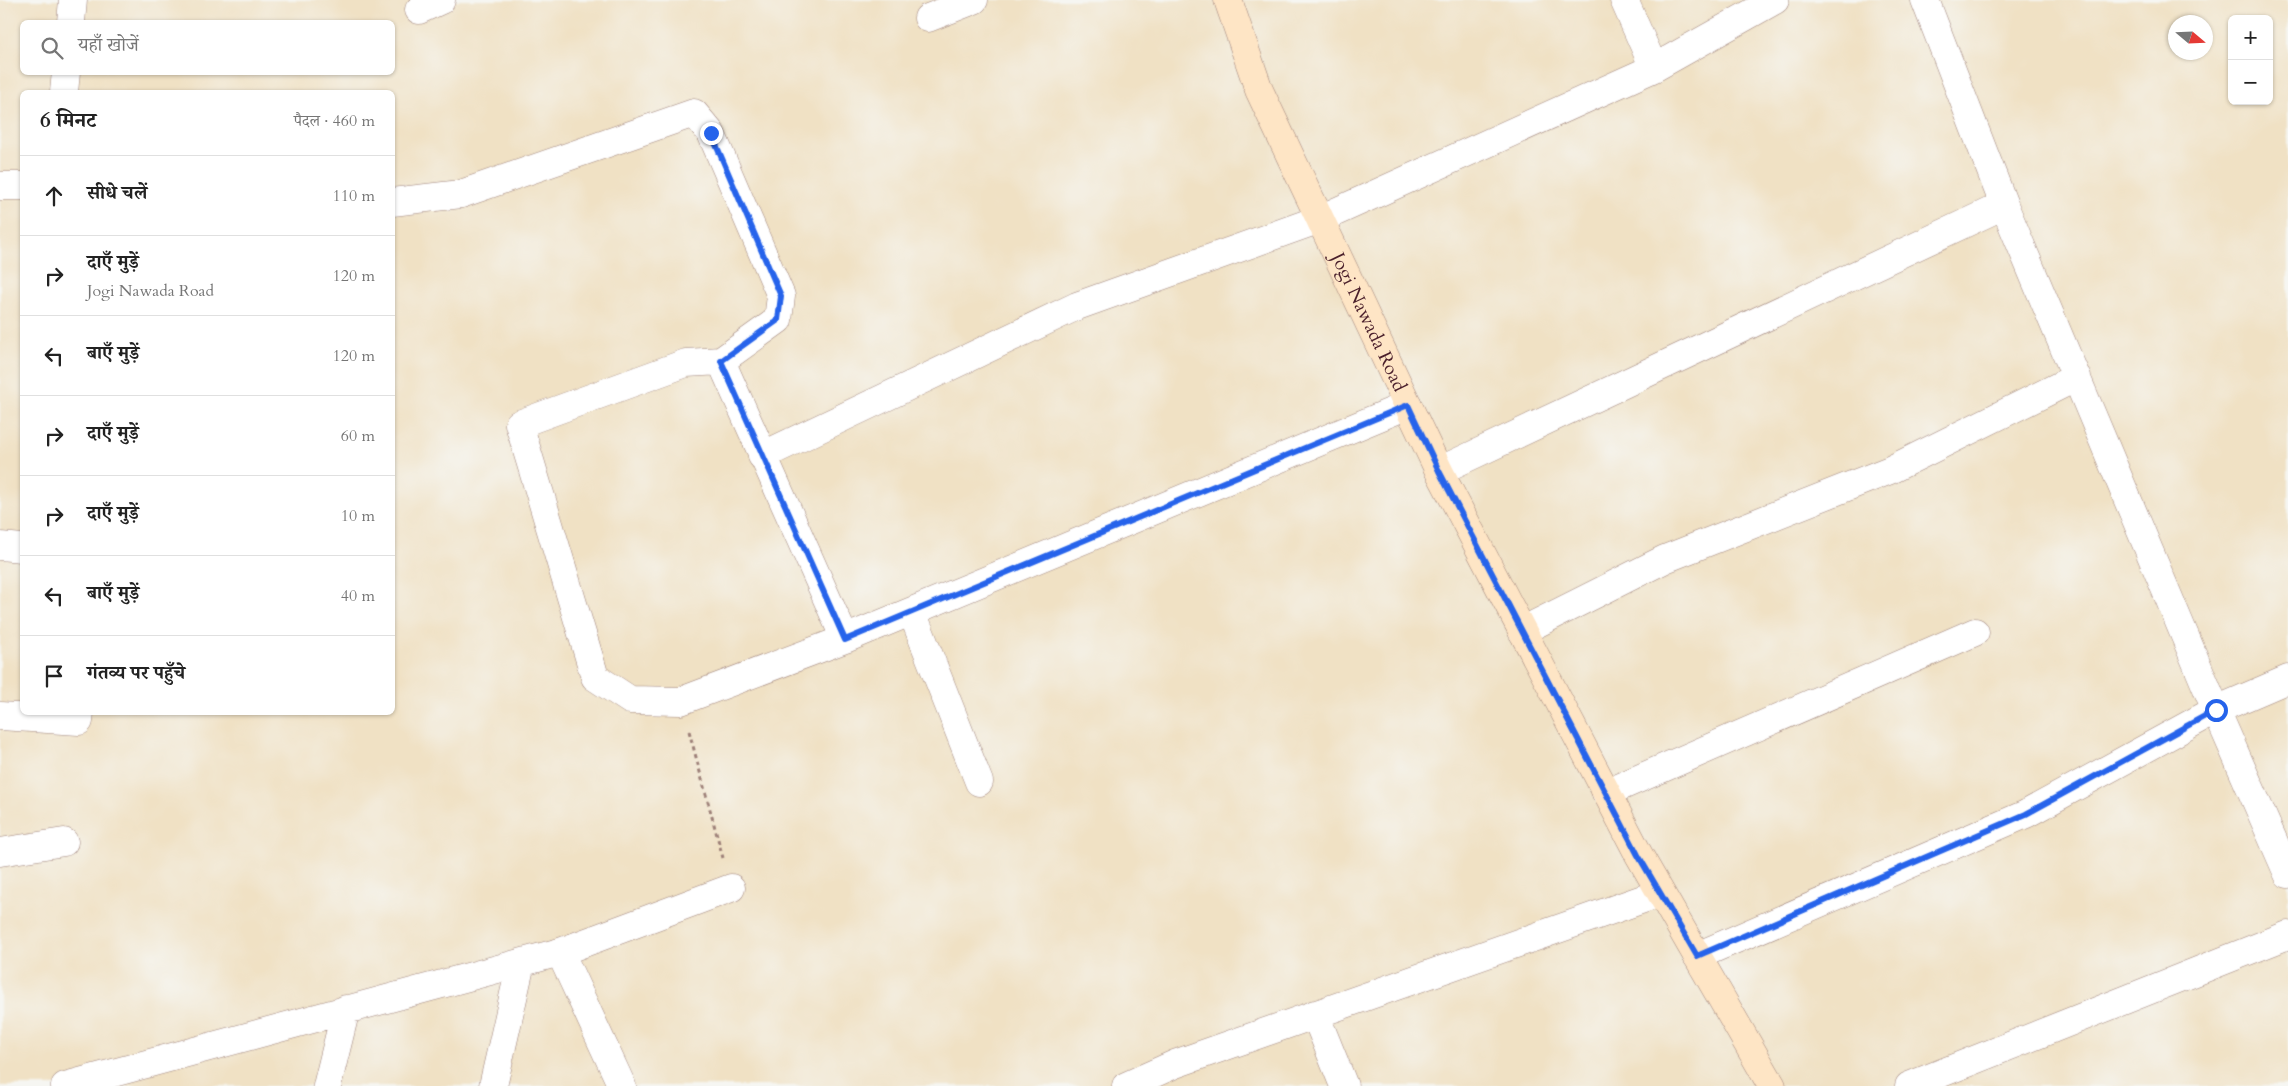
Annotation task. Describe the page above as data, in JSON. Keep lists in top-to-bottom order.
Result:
{
  "streets": {
    "street": ["Jogi Nawada Road"]
  },
  "north": "right",
  "page": {
    "map_buttons": ["+", "−"],
    "search": "यहाँ खोजें",
    "heading": ["6 मिनट", "पैदल · 460 m"],
    "list": [
      ["सीधे चलें", "110 m"],
      ["दाएँ मुड़ें", "Jogi Nawada Road", "120 m"],
      ["बाएँ मुड़ें", "120 m"],
      ["दाएँ मुड़ें", "60 m"],
      ["दाएँ मुड़ें", "10 m"],
      ["बाएँ मुड़ें", "40 m"],
      "गंतव्य पर पहुँचे"
    ]
  }
}
